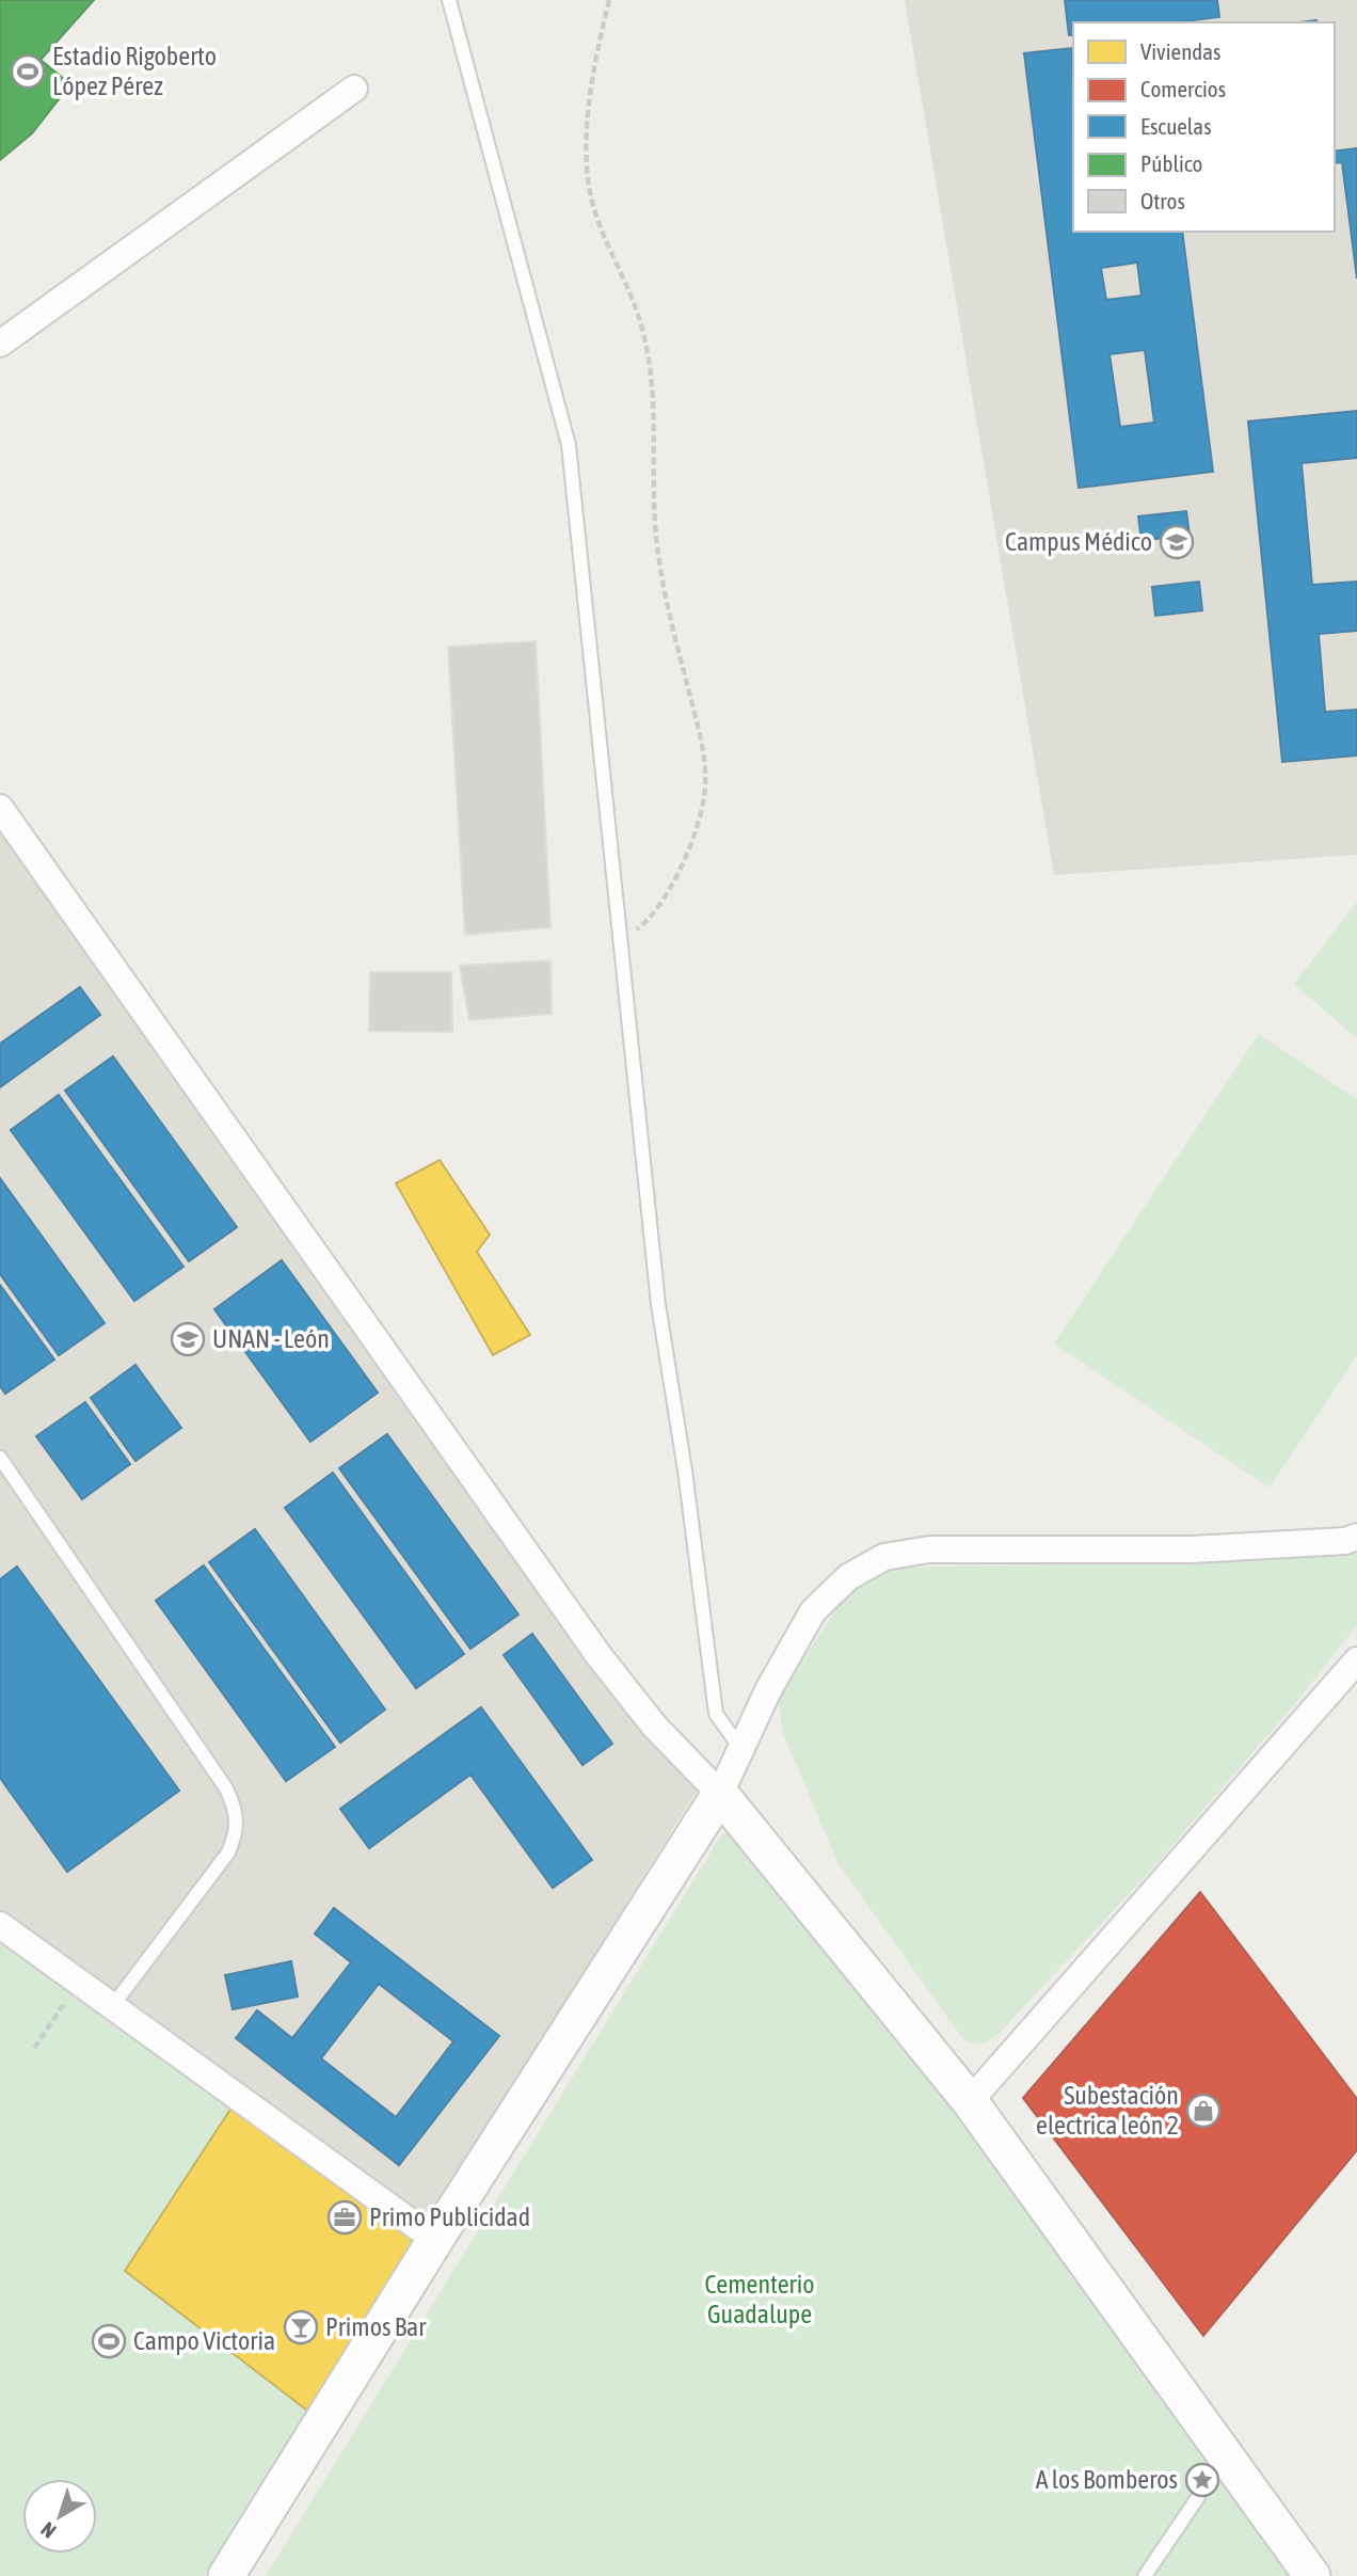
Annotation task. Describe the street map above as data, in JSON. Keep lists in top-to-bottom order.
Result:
{
  "parks": ["Cementerio Guadalupe"],
  "places": {
    "sports": ["Estadio Rigoberto López Pérez", "Campo Victoria"],
    "school or university": ["Campus Médico", "UNAN - León"],
    "shop": ["Subestación electrica león 2"],
    "office": ["Primo Publicidad"],
    "bar": ["Primos Bar"],
    "place": ["A los Bomberos"]
  },
  "legend": [
    "Viviendas",
    "Comercios",
    "Escuelas",
    "Público",
    "Otros"
  ],
  "north": "bottom left"
}
